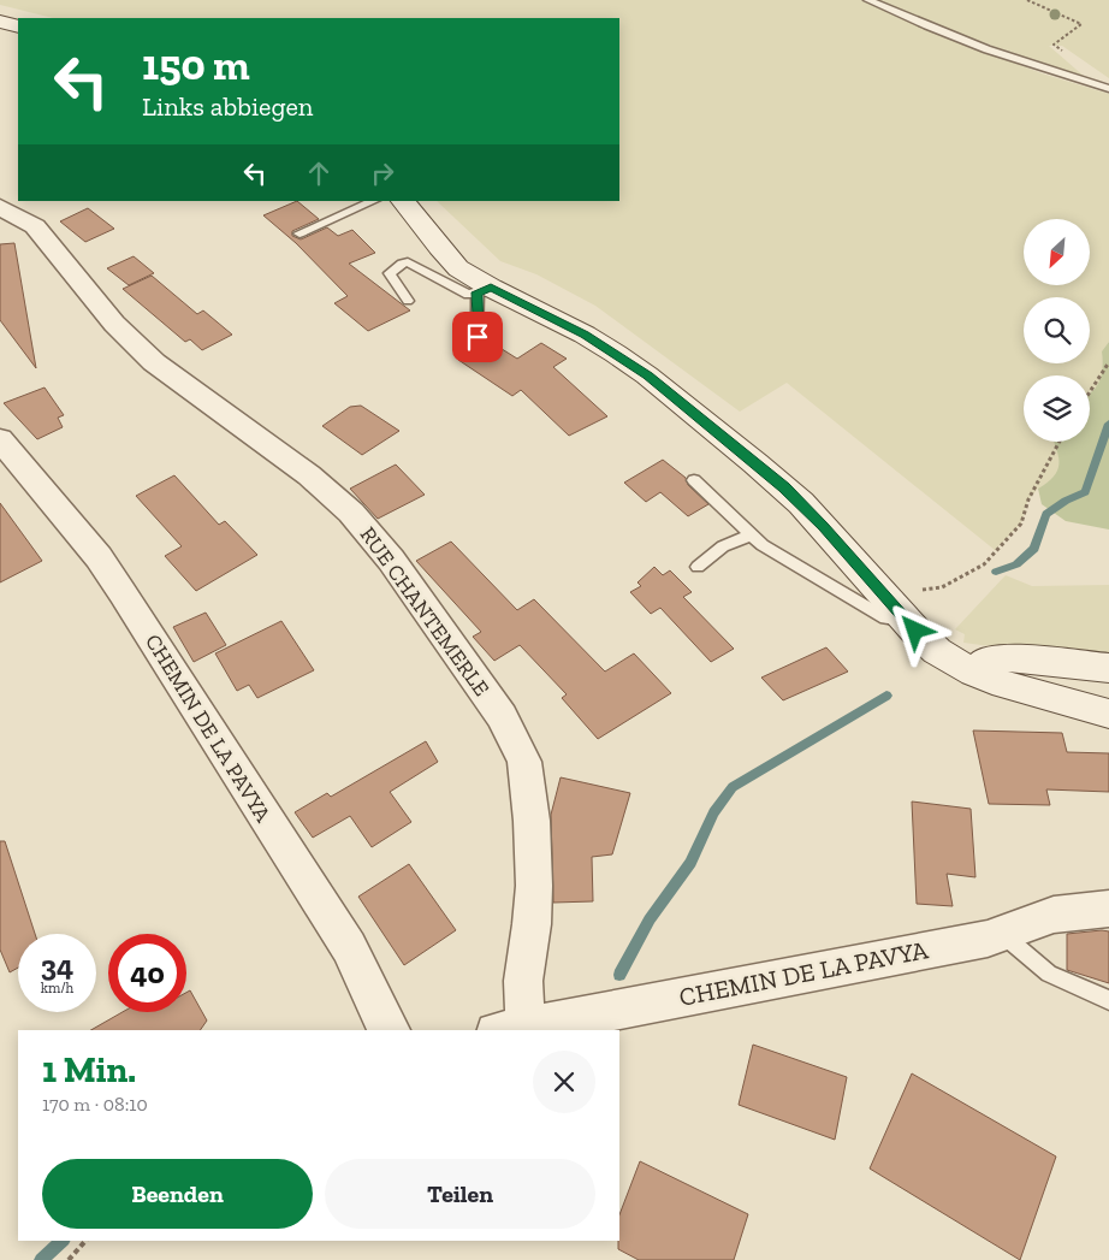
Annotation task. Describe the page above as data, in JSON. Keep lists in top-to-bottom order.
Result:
{
  "streets": {
    "street": ["RUE CHANTEMERLE", "CHEMIN DE LA PAVYA"]
  },
  "crossings": [
    ["RUE CHANTEMERLE", "CHEMIN DE LA PAVYA"]
  ],
  "north": "bottom left",
  "page": {
    "turn": ["150 m", "Links abbiegen"],
    "speed": "34 km/h",
    "limit": "40",
    "heading": ["1 Min.", "170 m · 08:10"],
    "buttons": ["Beenden", "Teilen"]
  }
}
